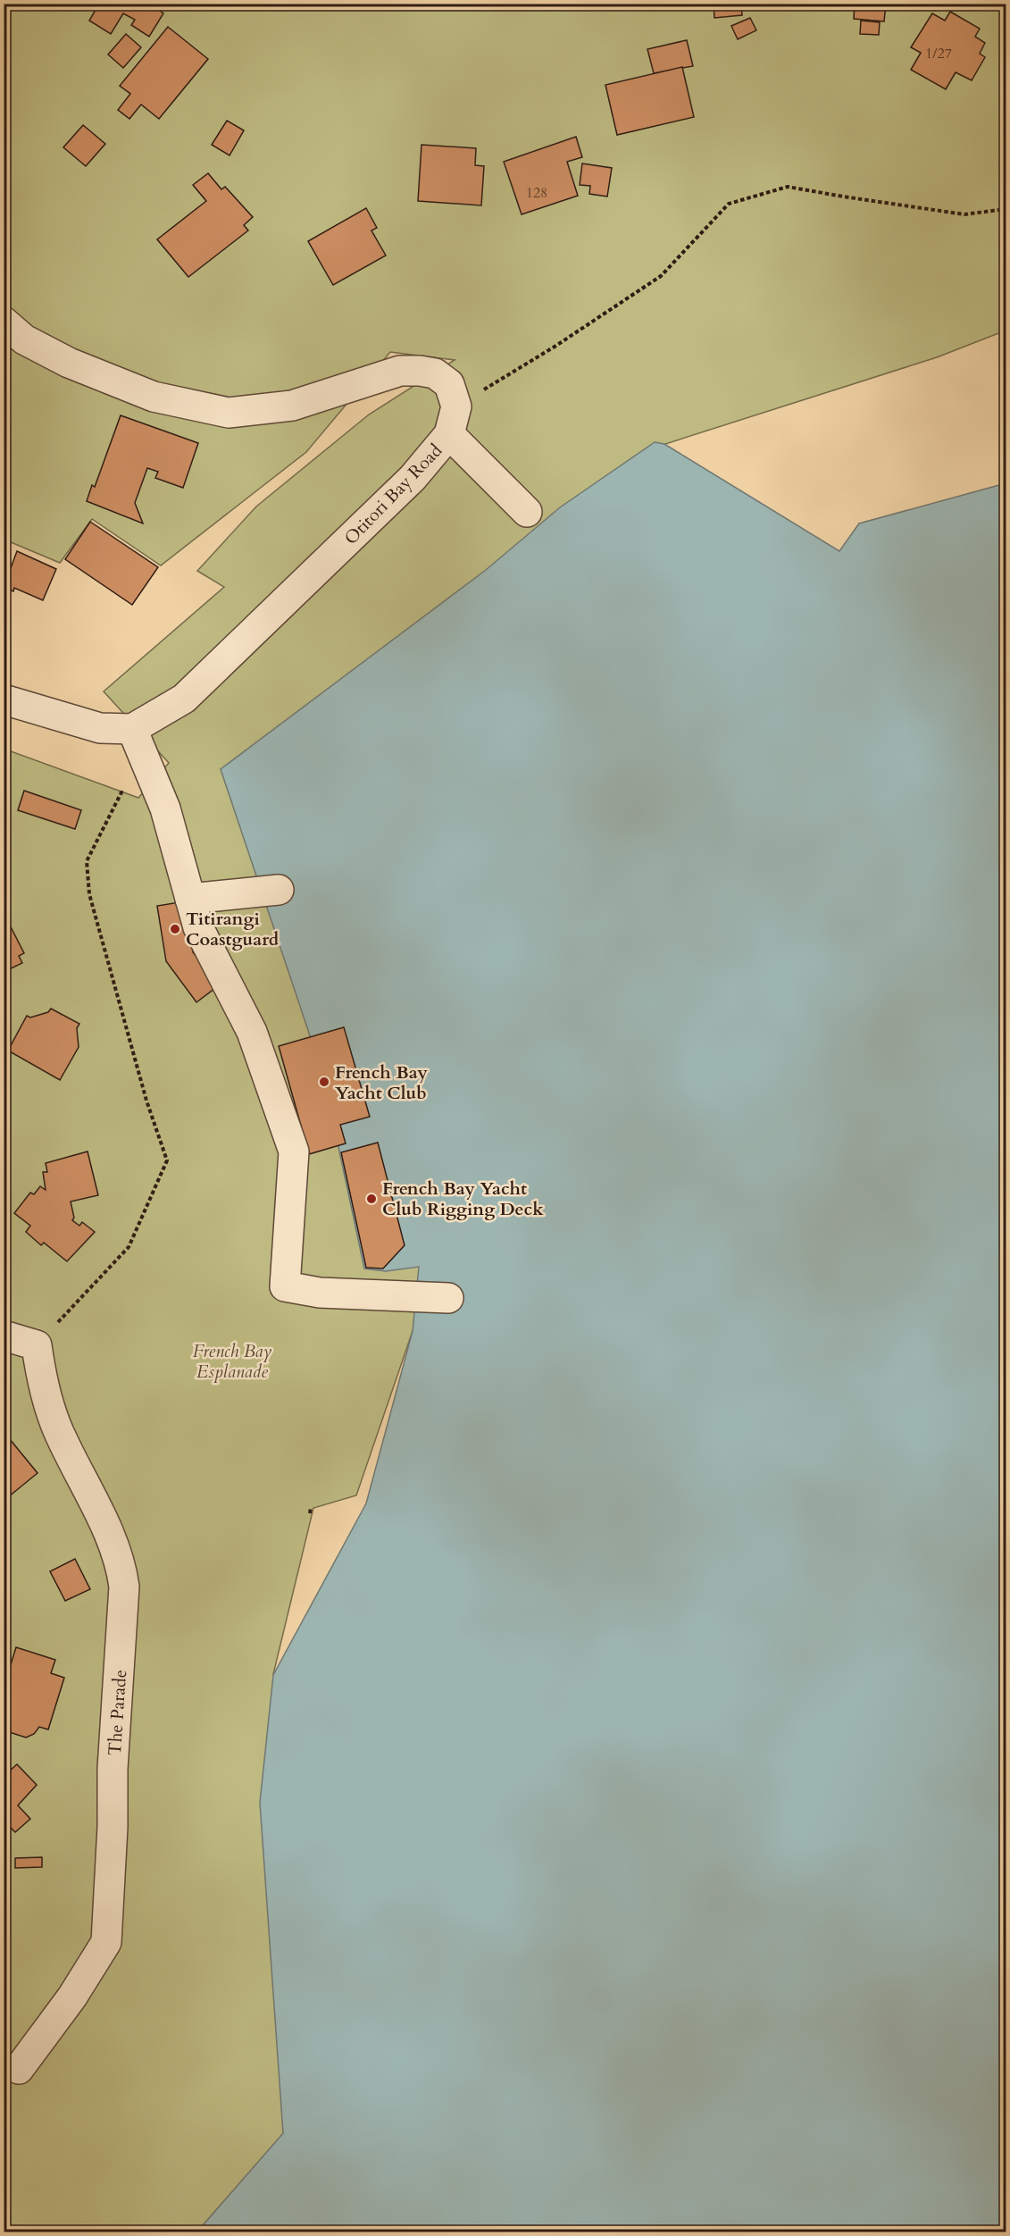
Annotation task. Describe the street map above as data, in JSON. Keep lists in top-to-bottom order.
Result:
{
  "streets": {
    "street": ["Otitori Bay Road", "The Parade"]
  },
  "parks": ["French Bay Esplanade"],
  "places": ["Titirangi Coastguard", "French Bay Yacht Club", "French Bay Yacht Club Rigging Deck"],
  "house_numbers": ["1/27", "128"]
}
